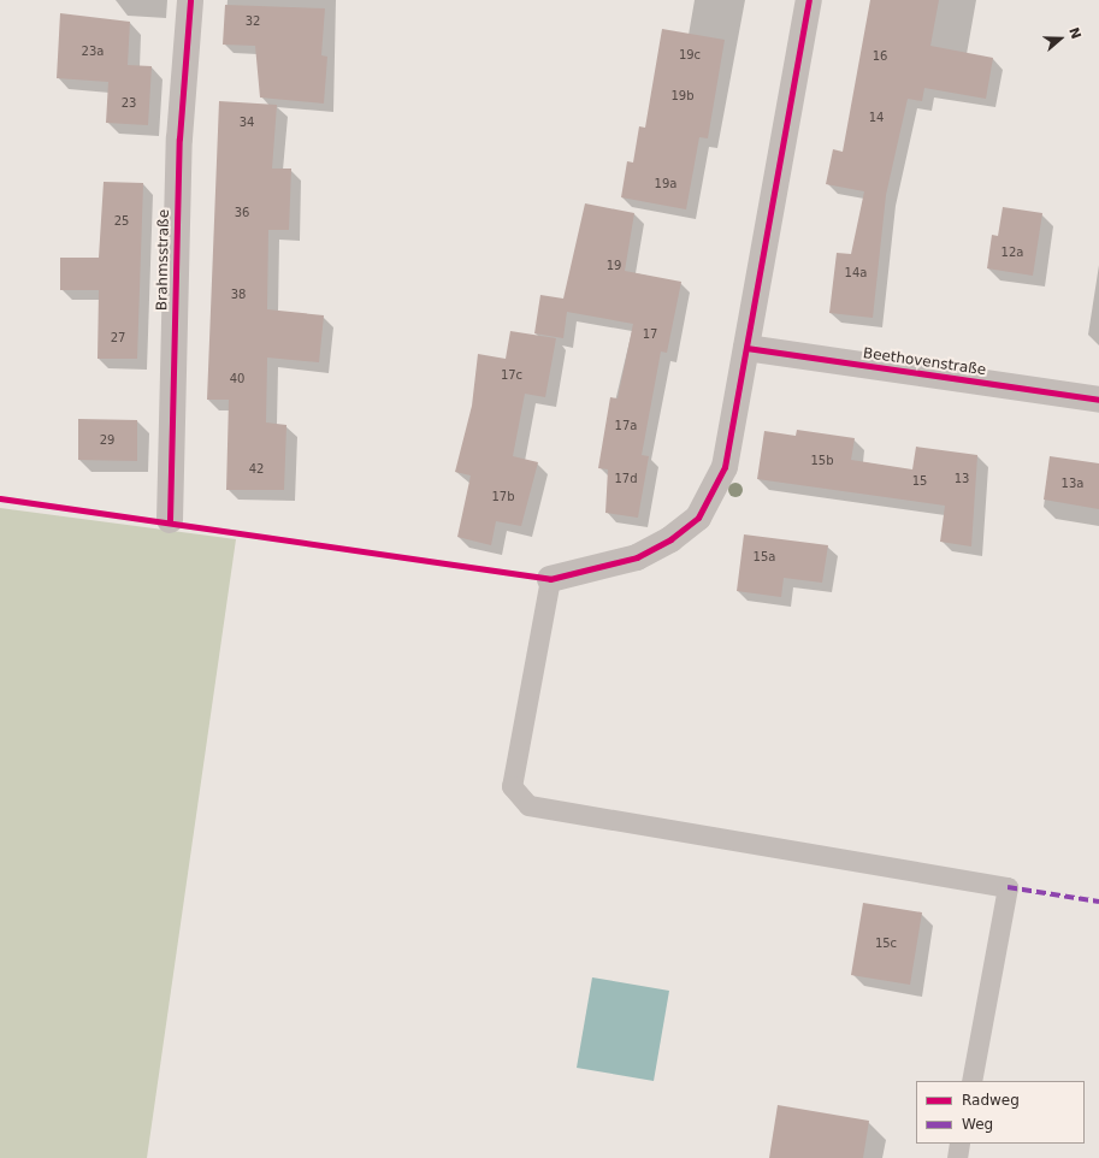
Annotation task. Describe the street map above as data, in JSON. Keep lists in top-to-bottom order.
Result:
{
  "streets": {
    "street": ["Brahmsstraße", "Beethovenstraße"]
  },
  "house_numbers": [
    "32",
    "23a",
    "19c",
    "16",
    "19b",
    "23",
    "14",
    "34",
    "19a",
    "36",
    "25",
    "12a",
    "19",
    "14a",
    "38",
    "17",
    "27",
    "17c",
    "40",
    "17a",
    "29",
    "15b",
    "42",
    "17d",
    "13",
    "15",
    "13a",
    "17b",
    "15a",
    "15c"
  ],
  "legend": ["Radweg", "Weg"],
  "north": "right"
}
